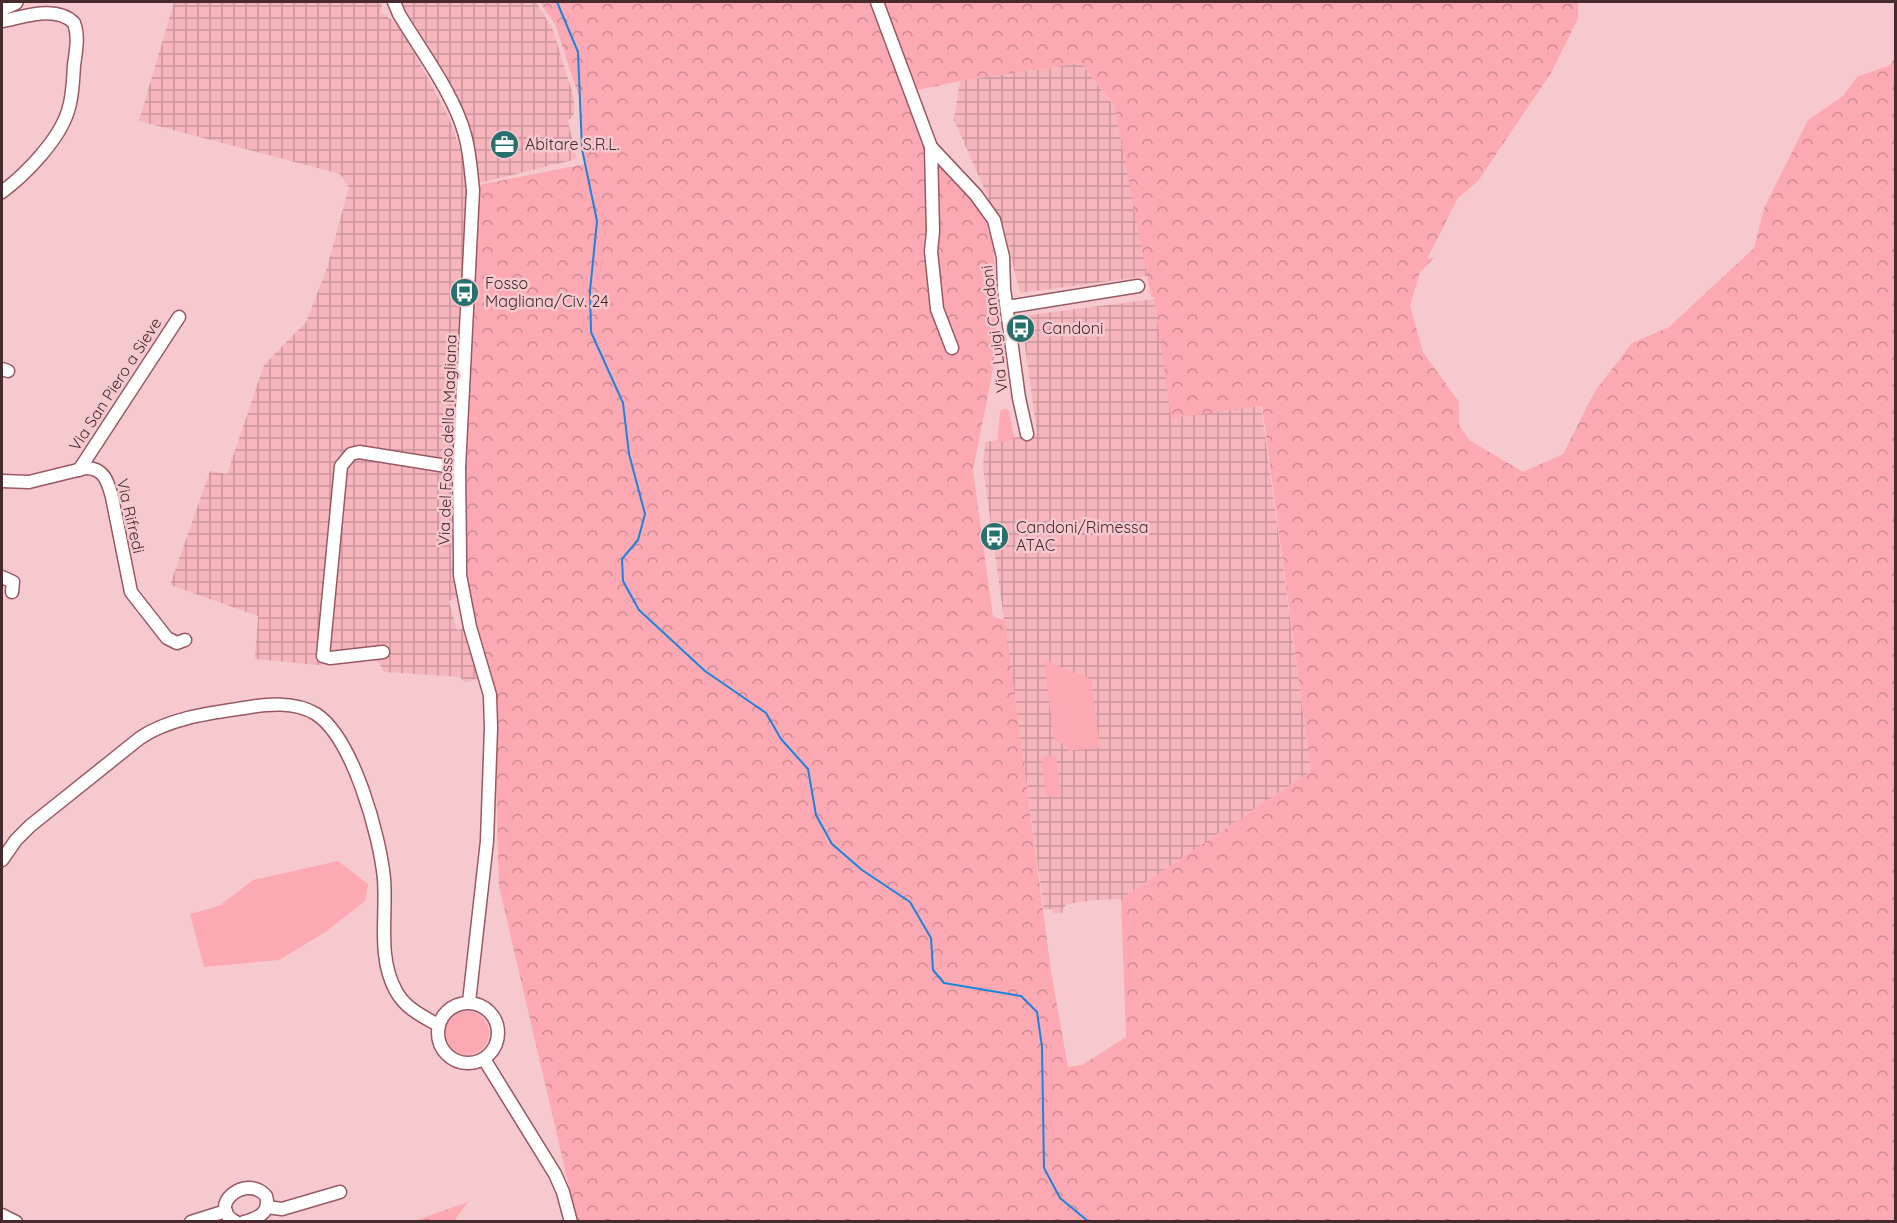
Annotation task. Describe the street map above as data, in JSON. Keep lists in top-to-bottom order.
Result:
{
  "streets": {
    "street": [
      "Via Luigi Candoni",
      "Via San Piero a Sieve",
      "Via del Fosso della Magliana",
      "Via Rifredi"
    ]
  },
  "crossings": [
    ["Via San Piero a Sieve", "Via Rifredi"]
  ],
  "places": {
    "office": ["Abitare S.R.L."],
    "bus stop": ["Fosso Magliana/Civ. 24", "Candoni", "Candoni/Rimessa ATAC"]
  }
}
